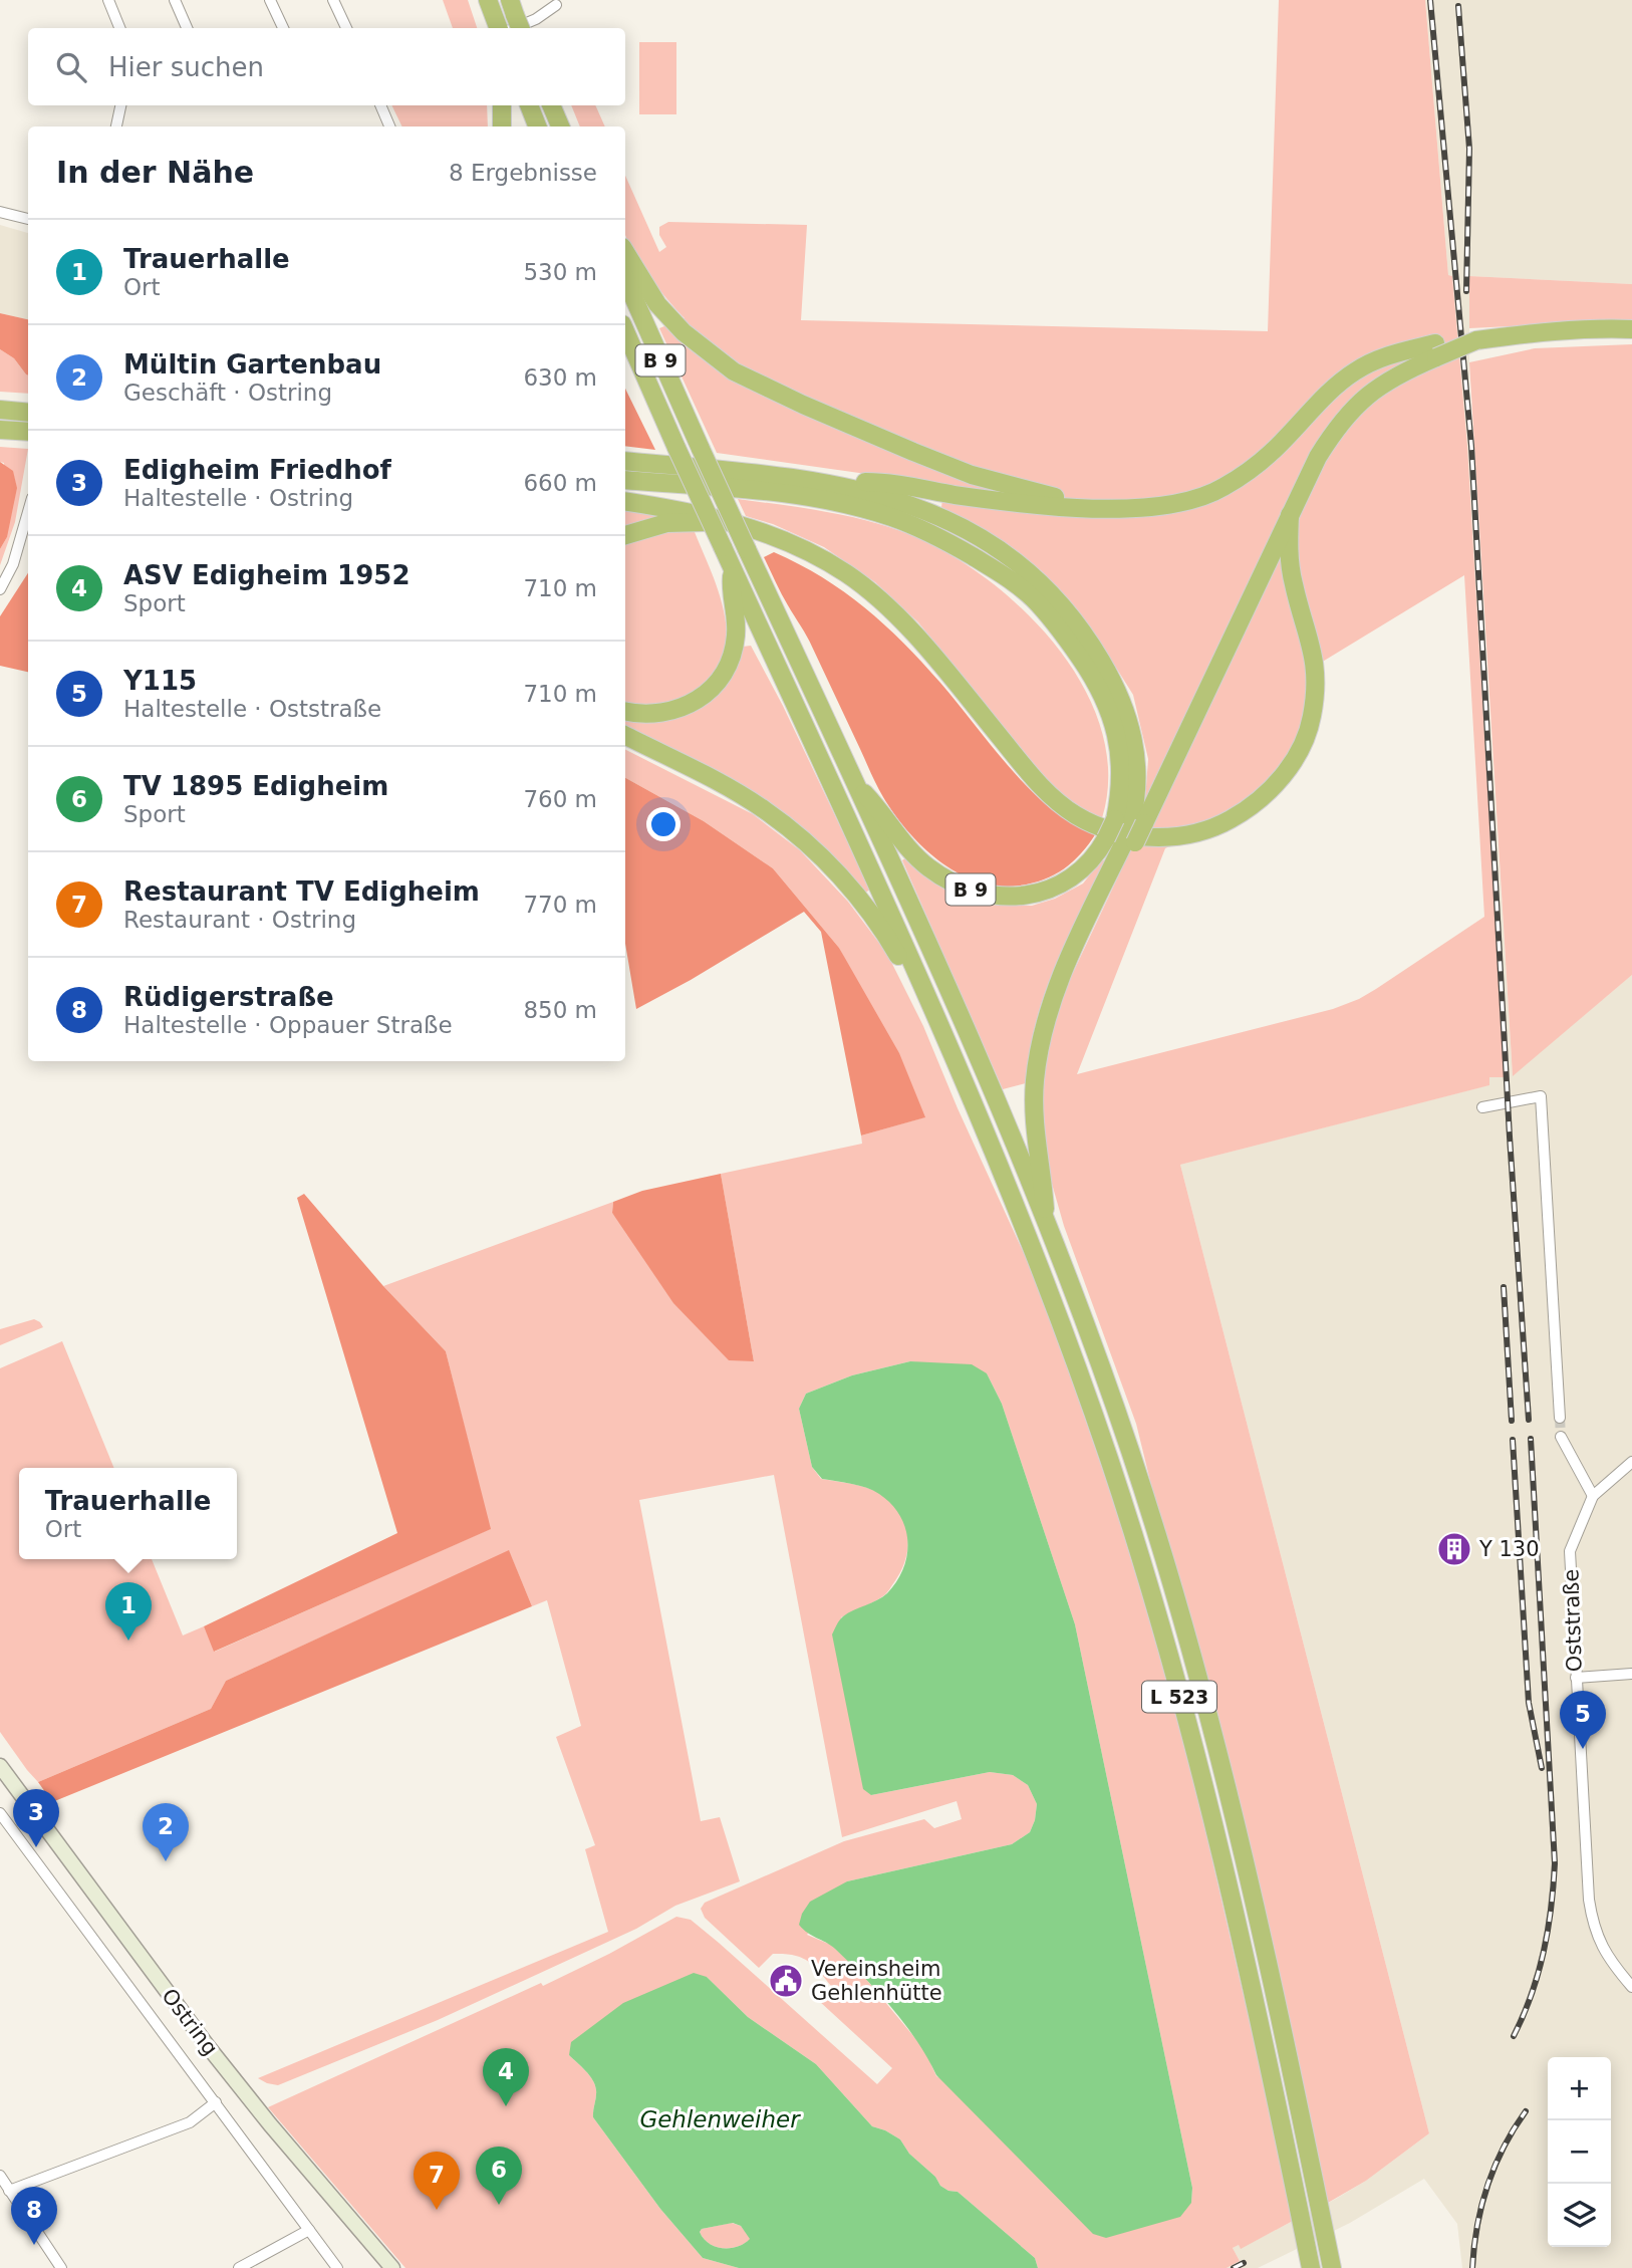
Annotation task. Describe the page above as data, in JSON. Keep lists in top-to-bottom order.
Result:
{
  "streets": {
    "highway": ["B 9", "L 523"],
    "street": ["Oststraße", "Ostring"]
  },
  "water": ["Gehlenweiher"],
  "places": {
    "building": ["Y 130"],
    "public building": ["Vereinsheim Gehlenhütte"]
  },
  "page": {
    "search": "Hier suchen",
    "heading": ["In der Nähe", "8 Ergebnisse"],
    "list": [
      {
        "mark": "1",
        "name": "Trauerhalle",
        "note": "Ort",
        "value": "530 m"
      },
      {
        "mark": "2",
        "name": "Mültin Gartenbau",
        "note": "Geschäft · Ostring",
        "value": "630 m"
      },
      {
        "mark": "3",
        "name": "Edigheim Friedhof",
        "note": "Haltestelle · Ostring",
        "value": "660 m"
      },
      {
        "mark": "4",
        "name": "ASV Edigheim 1952",
        "note": "Sport",
        "value": "710 m"
      },
      {
        "mark": "5",
        "name": "Y115",
        "note": "Haltestelle · Oststraße",
        "value": "710 m"
      },
      {
        "mark": "6",
        "name": "TV 1895 Edigheim",
        "note": "Sport",
        "value": "760 m"
      },
      {
        "mark": "7",
        "name": "Restaurant TV Edigheim",
        "note": "Restaurant · Ostring",
        "value": "770 m"
      },
      {
        "mark": "8",
        "name": "Rüdigerstraße",
        "note": "Haltestelle · Oppauer Straße",
        "value": "850 m"
      }
    ],
    "popup": ["Trauerhalle", "Ort"],
    "pins": [
      "1",
      "5",
      "3",
      "2",
      "4",
      "6",
      "7",
      "8"
    ],
    "map_buttons": ["+", "−"]
  }
}
